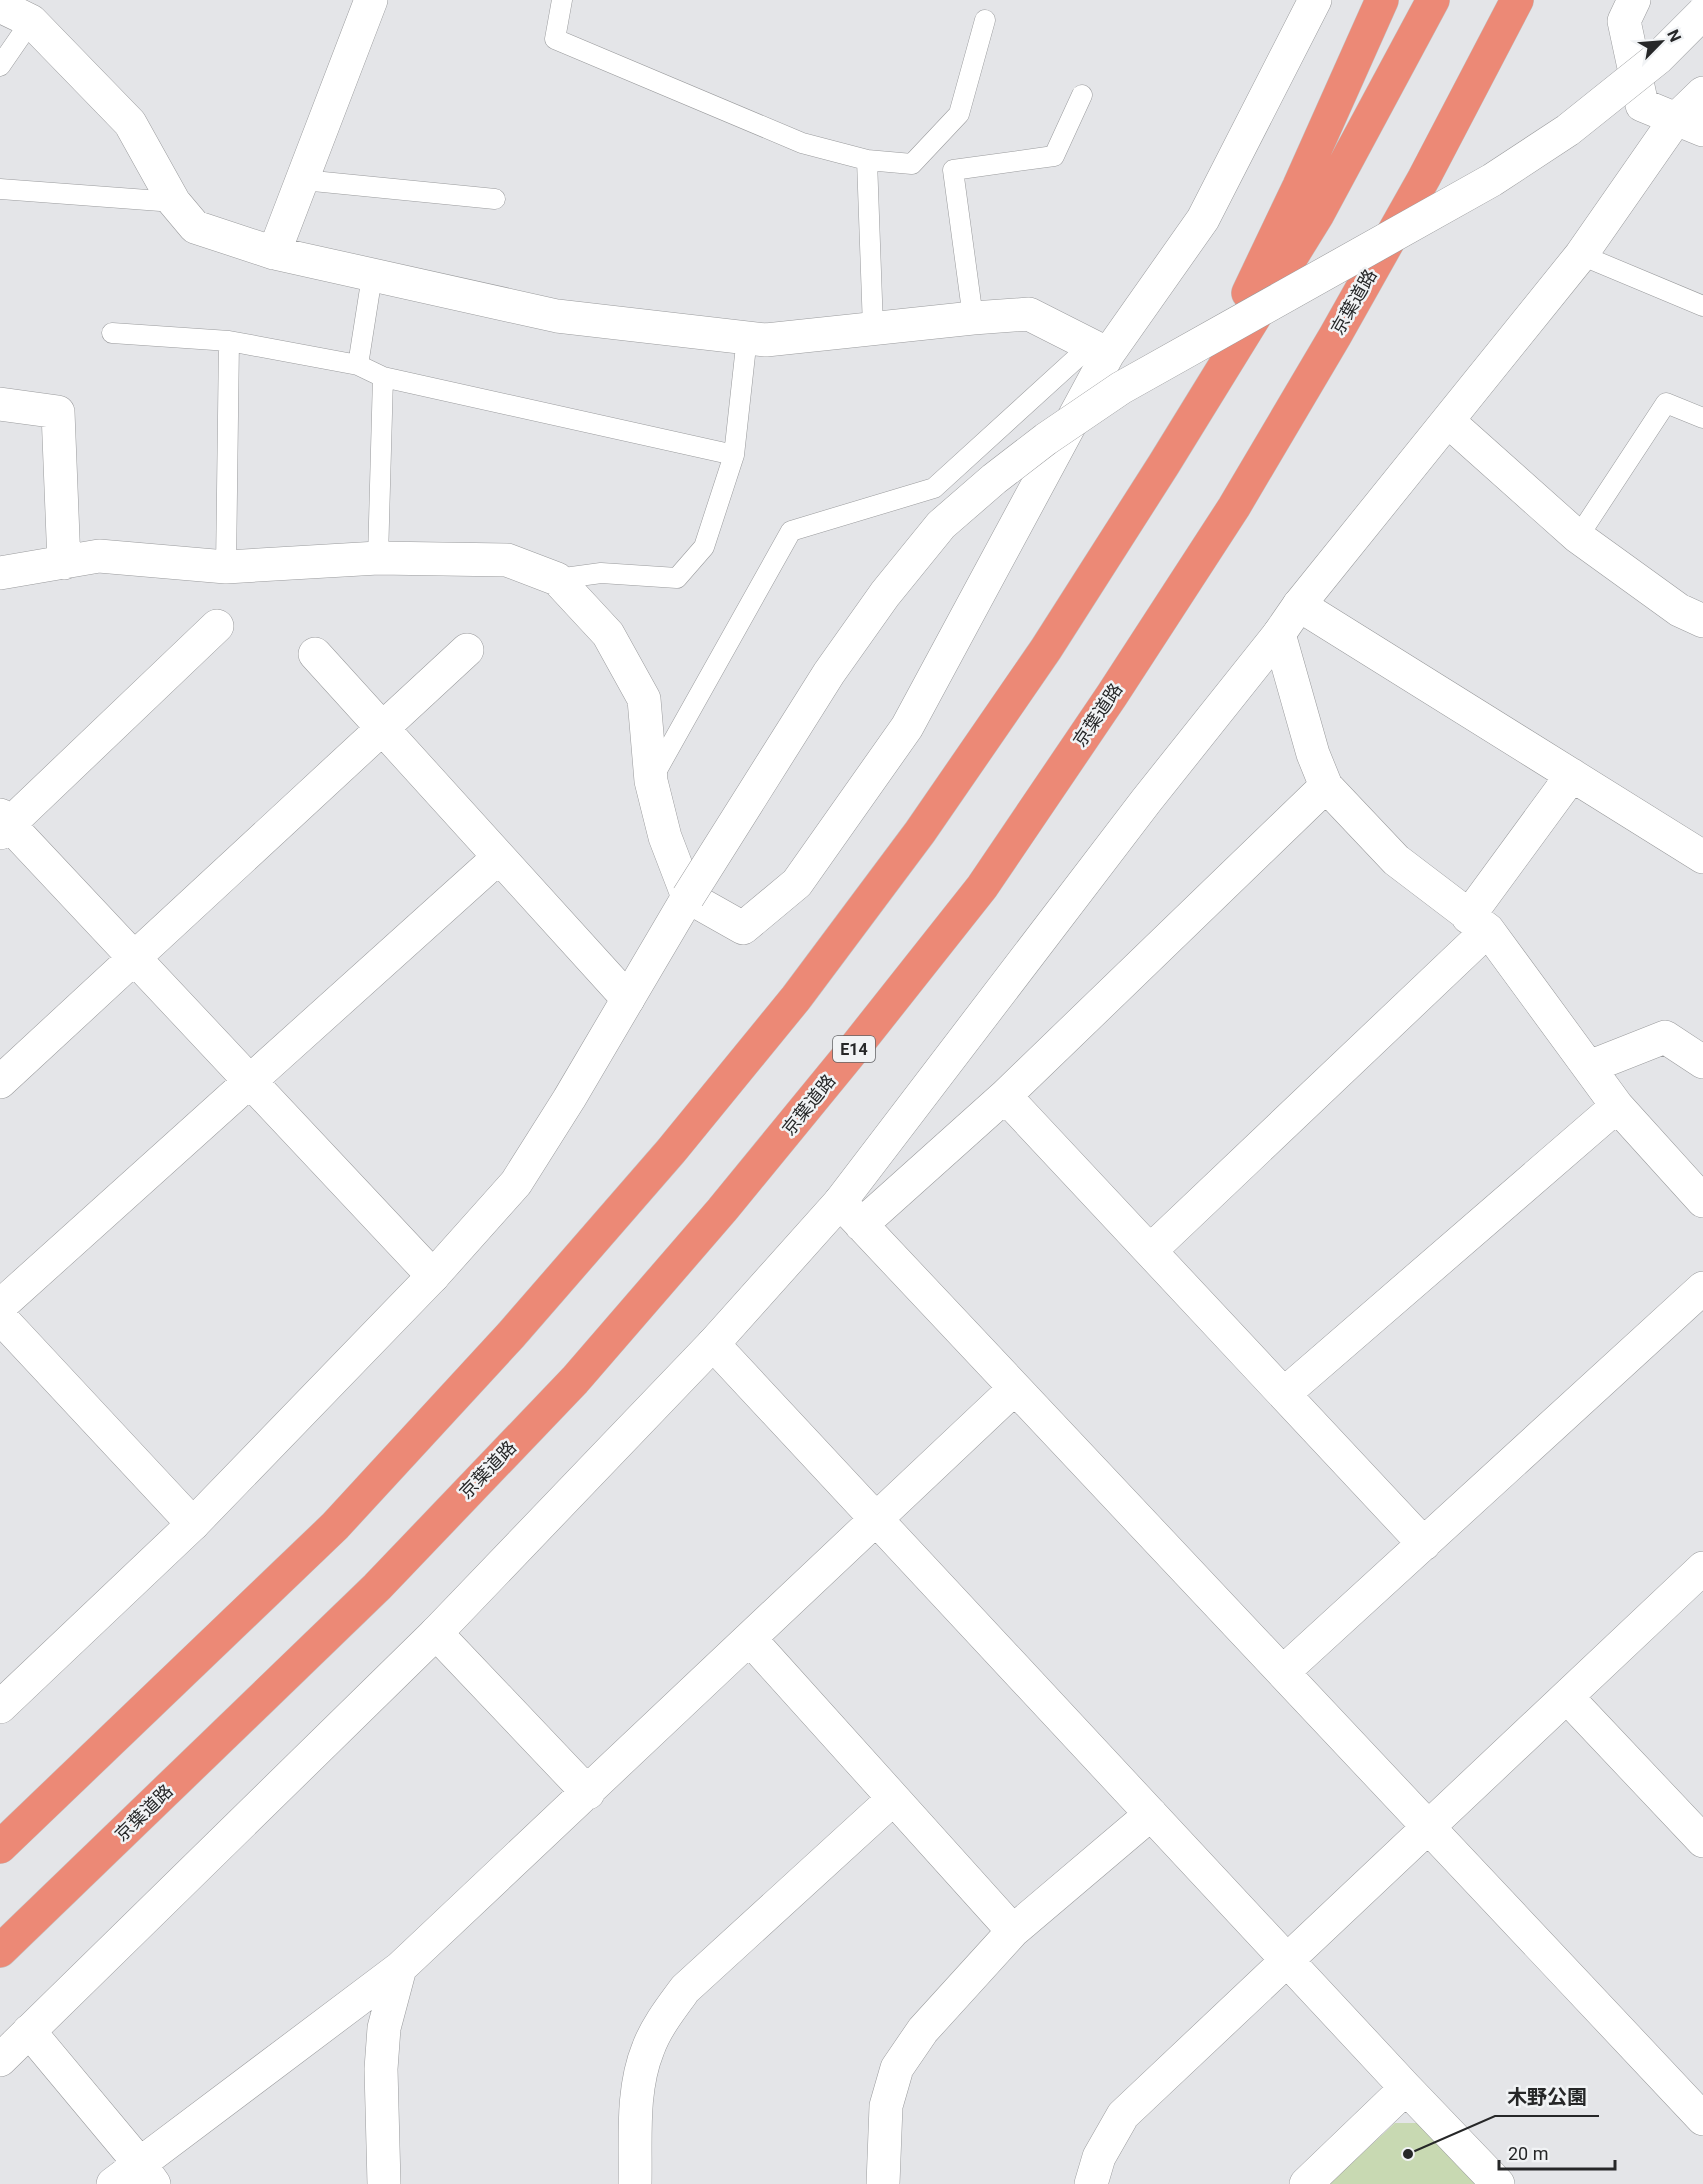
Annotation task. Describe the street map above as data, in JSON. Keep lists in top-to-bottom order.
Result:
{
  "streets": {
    "highway": ["京葉道路", "E14"]
  },
  "places": ["木野公園"],
  "scale_bar": "20 m",
  "north": "top right"
}
